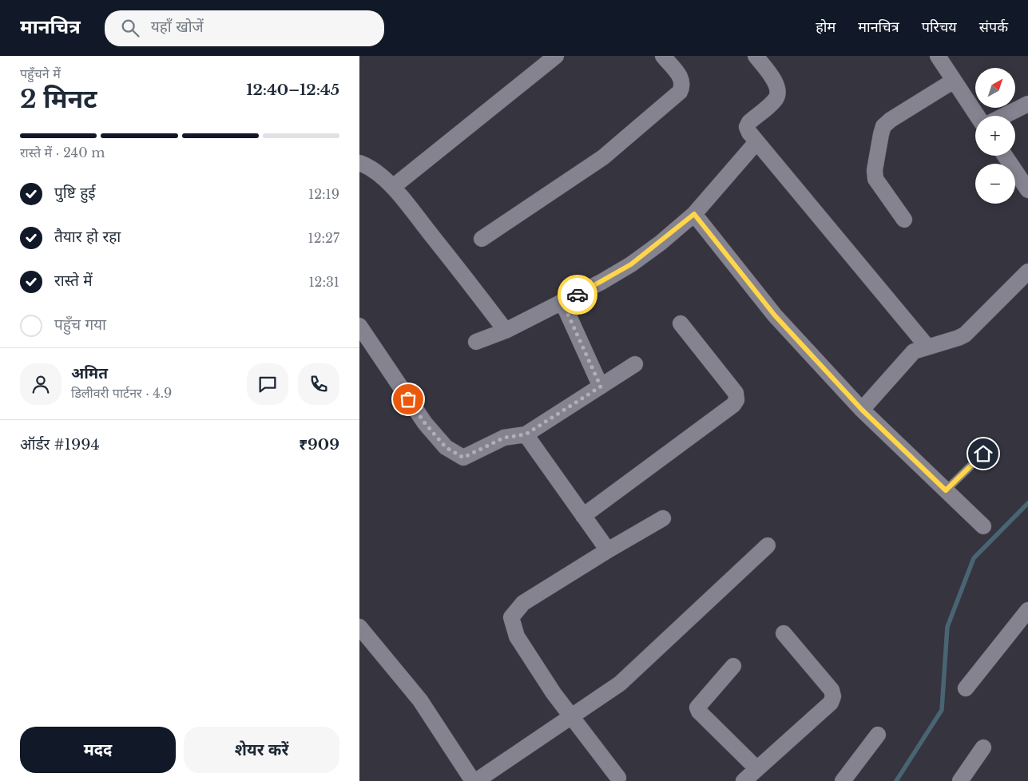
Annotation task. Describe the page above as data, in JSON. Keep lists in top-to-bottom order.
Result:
{
  "north": "top right",
  "page": {
    "header": "मानचित्र",
    "search": "यहाँ खोजें",
    "nav": [
      "होम",
      "मानचित्र",
      "परिचय",
      "संपर्क"
    ],
    "heading": ["2 मिनट", "पहुँचने में", "12:40–12:45"],
    "panel": [
      "अमित",
      "डिलीवरी पार्टनर · 4.9",
      "ऑर्डर #1994",
      "₹909"
    ],
    "map_buttons": ["+", "−"],
    "bar": "रास्ते में · 240 m",
    "list": [
      ["पुष्टि हुई", "12:19"],
      ["तैयार हो रहा", "12:27"],
      ["रास्ते में", "12:31"],
      "पहुँच गया"
    ],
    "buttons": ["मदद", "शेयर करें"]
  }
}
